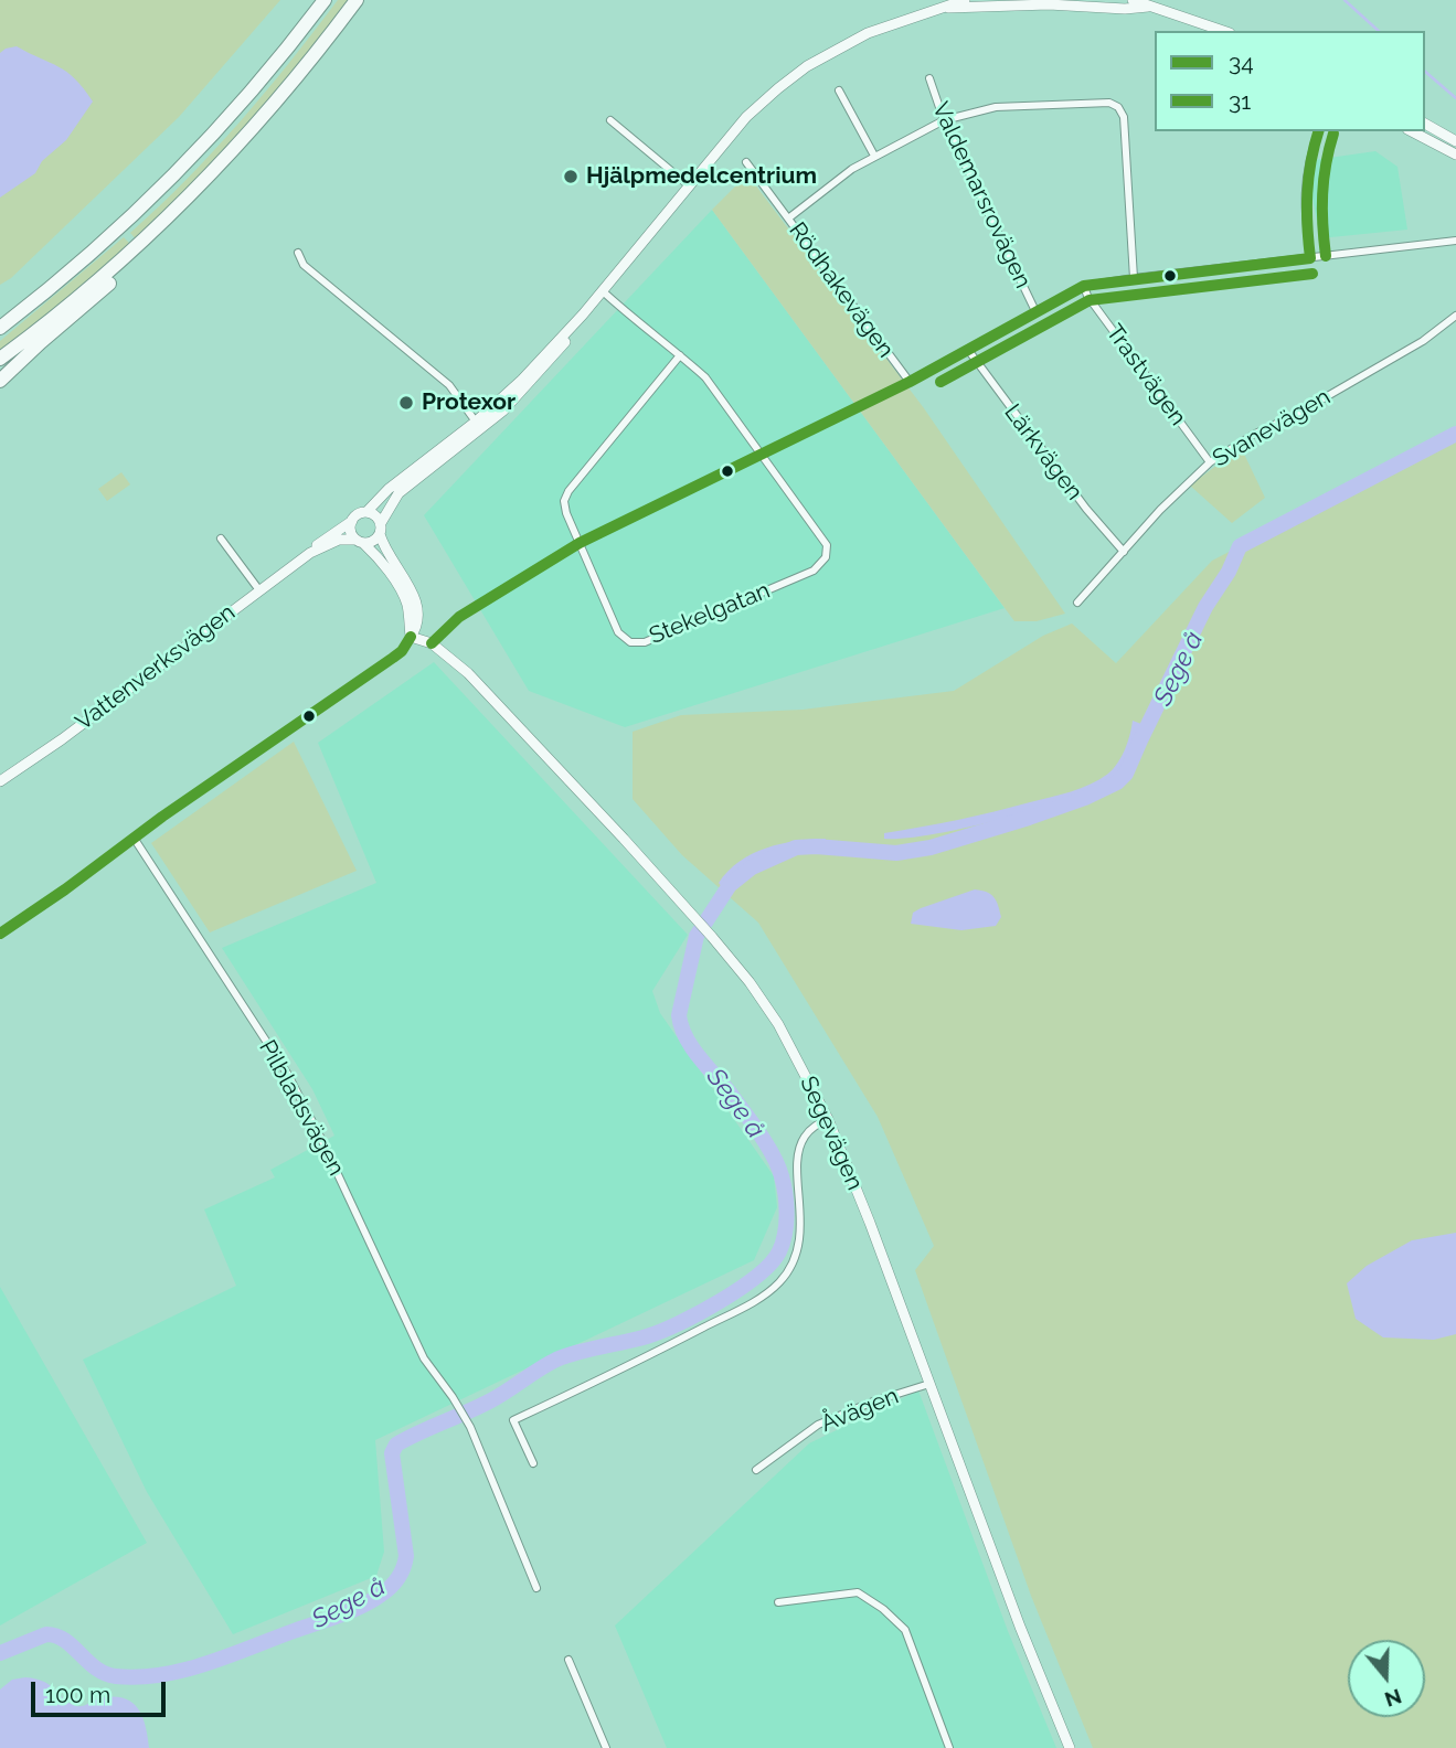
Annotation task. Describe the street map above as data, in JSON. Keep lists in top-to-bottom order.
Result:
{
  "streets": {
    "street": [
      "Valdemarsrovägen",
      "Rödhakevägen",
      "Trastvägen",
      "Svanevägen",
      "Lärkvägen",
      "Stekelgatan",
      "Vattenverksvägen",
      "Pilbladsvägen",
      "Segevägen",
      "Åvägen"
    ]
  },
  "crossings": [
    ["Rödhakevägen", "Lärkvägen"],
    ["Trastvägen", "Svanevägen"],
    ["Svanevägen", "Lärkvägen"],
    ["Segevägen", "Åvägen"]
  ],
  "water": ["Sege å"],
  "places": ["Hjälpmedelcentrium", "Protexor"],
  "lines": ["transit line 34", "transit line 31"],
  "legend": ["34", "31"],
  "scale_bar": "100 m",
  "north": "bottom"
}
